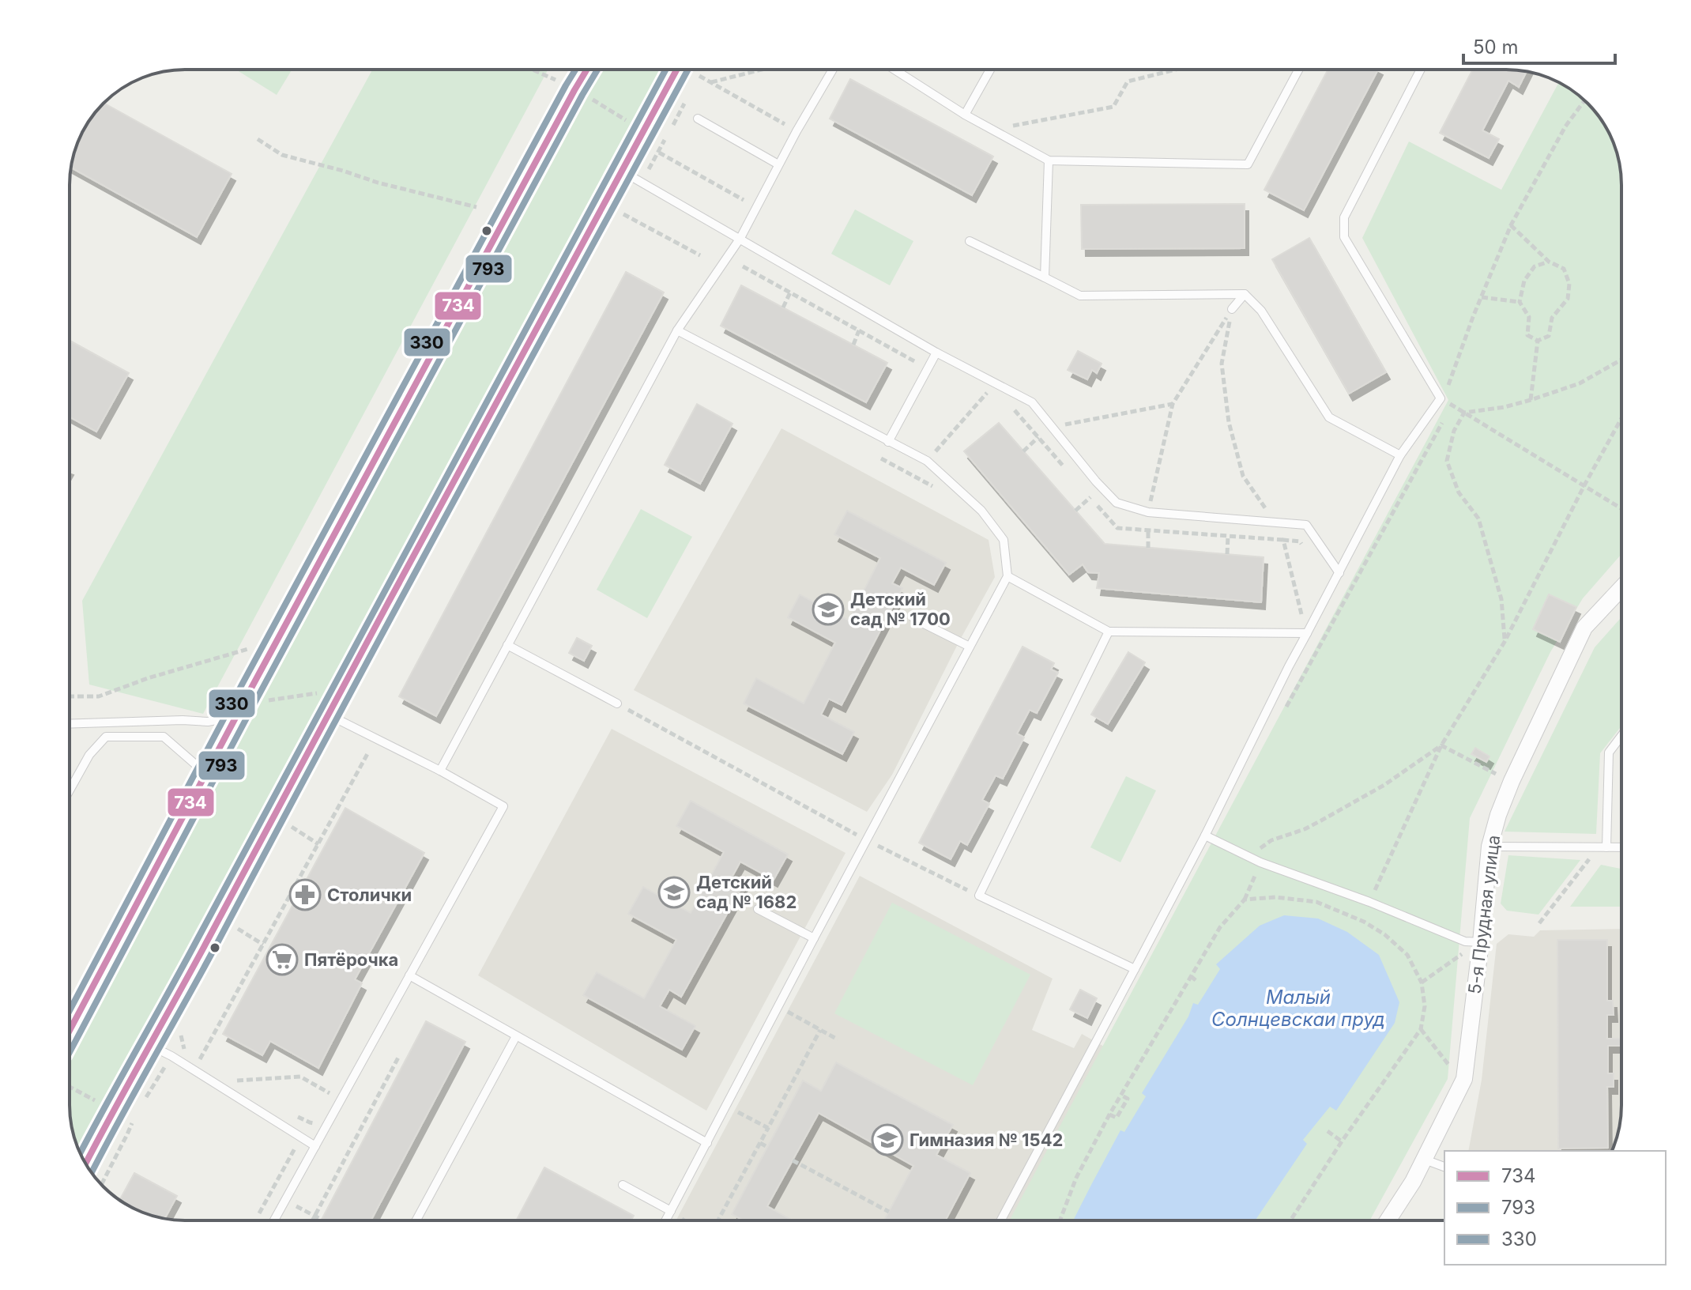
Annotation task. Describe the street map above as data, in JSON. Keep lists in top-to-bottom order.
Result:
{
  "streets": {
    "street": ["5-я Прудная улица"]
  },
  "water": ["Малый Солнцевскаи пруд"],
  "places": {
    "school or university": ["Детский сад № 1700", "Детский сад № 1682", "Гимназия № 1542"],
    "pharmacy": ["Столички"],
    "supermarket": ["Пятёрочка"]
  },
  "lines": ["transit line 734", "transit line 793", "transit line 330"],
  "legend": ["734", "793", "330"],
  "scale_bar": "50 m"
}
